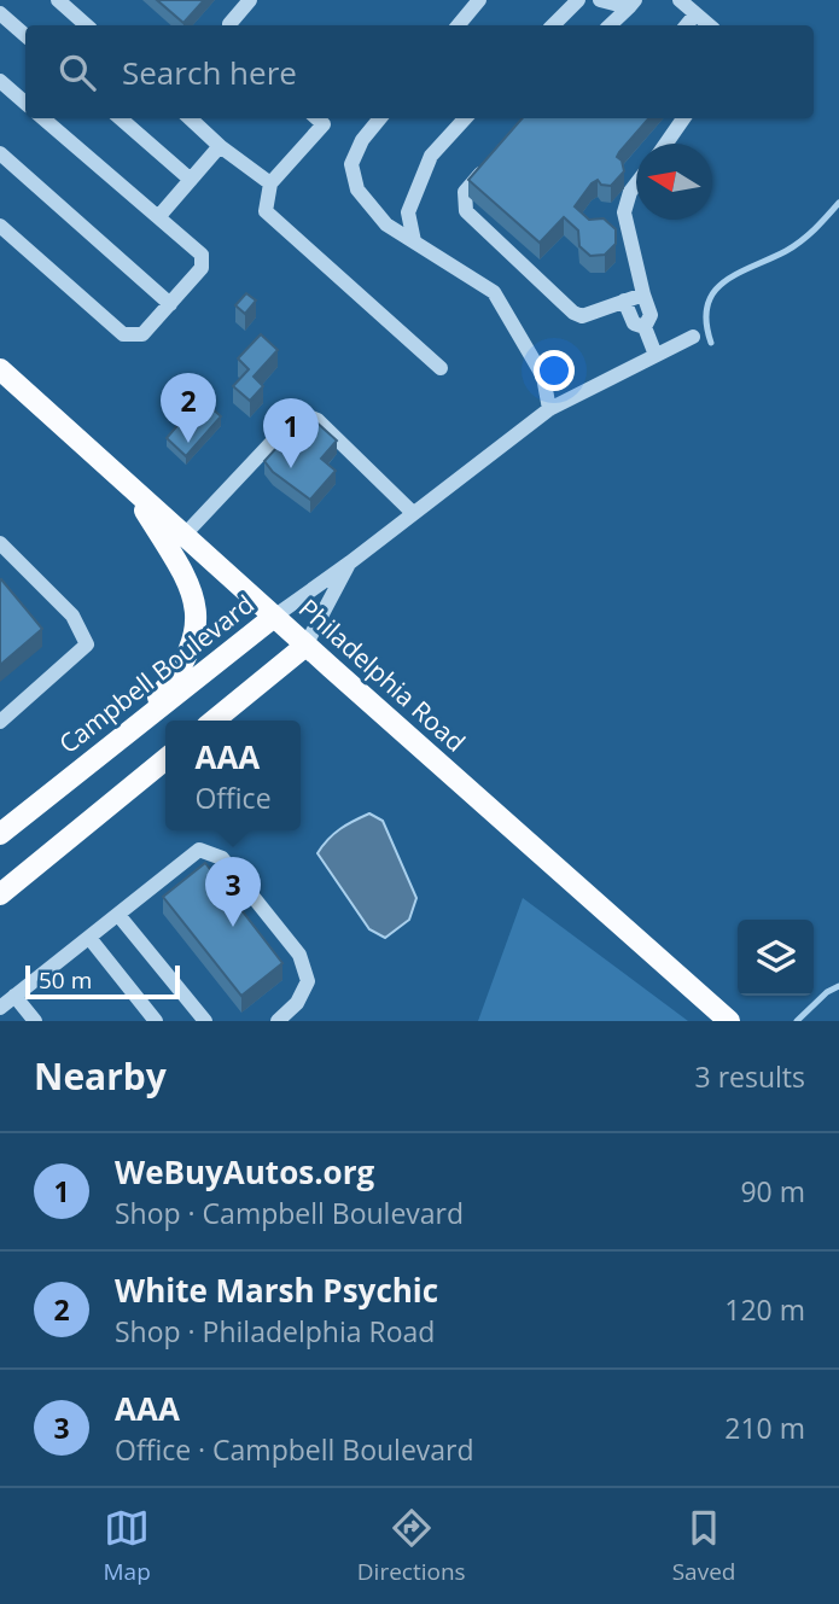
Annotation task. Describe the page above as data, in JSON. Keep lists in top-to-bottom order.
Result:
{
  "streets": {
    "main road": ["Campbell Boulevard", "Philadelphia Road"]
  },
  "crossings": [
    ["Campbell Boulevard", "Philadelphia Road"]
  ],
  "scale_bar": "50 m",
  "north": "left",
  "page": {
    "search": "Search here",
    "pins": ["2", "1", "3"],
    "popup": ["AAA", "Office"],
    "scale": "50 m",
    "heading": ["Nearby", "3 results"],
    "list": [
      {
        "mark": "1",
        "name": "WeBuyAutos.org",
        "note": "Shop · Campbell Boulevard",
        "value": "90 m"
      },
      {
        "mark": "2",
        "name": "White Marsh Psychic",
        "note": "Shop · Philadelphia Road",
        "value": "120 m"
      },
      {
        "mark": "3",
        "name": "AAA",
        "note": "Office · Campbell Boulevard",
        "value": "210 m"
      }
    ],
    "nav": ["Map", "Directions", "Saved"]
  }
}
